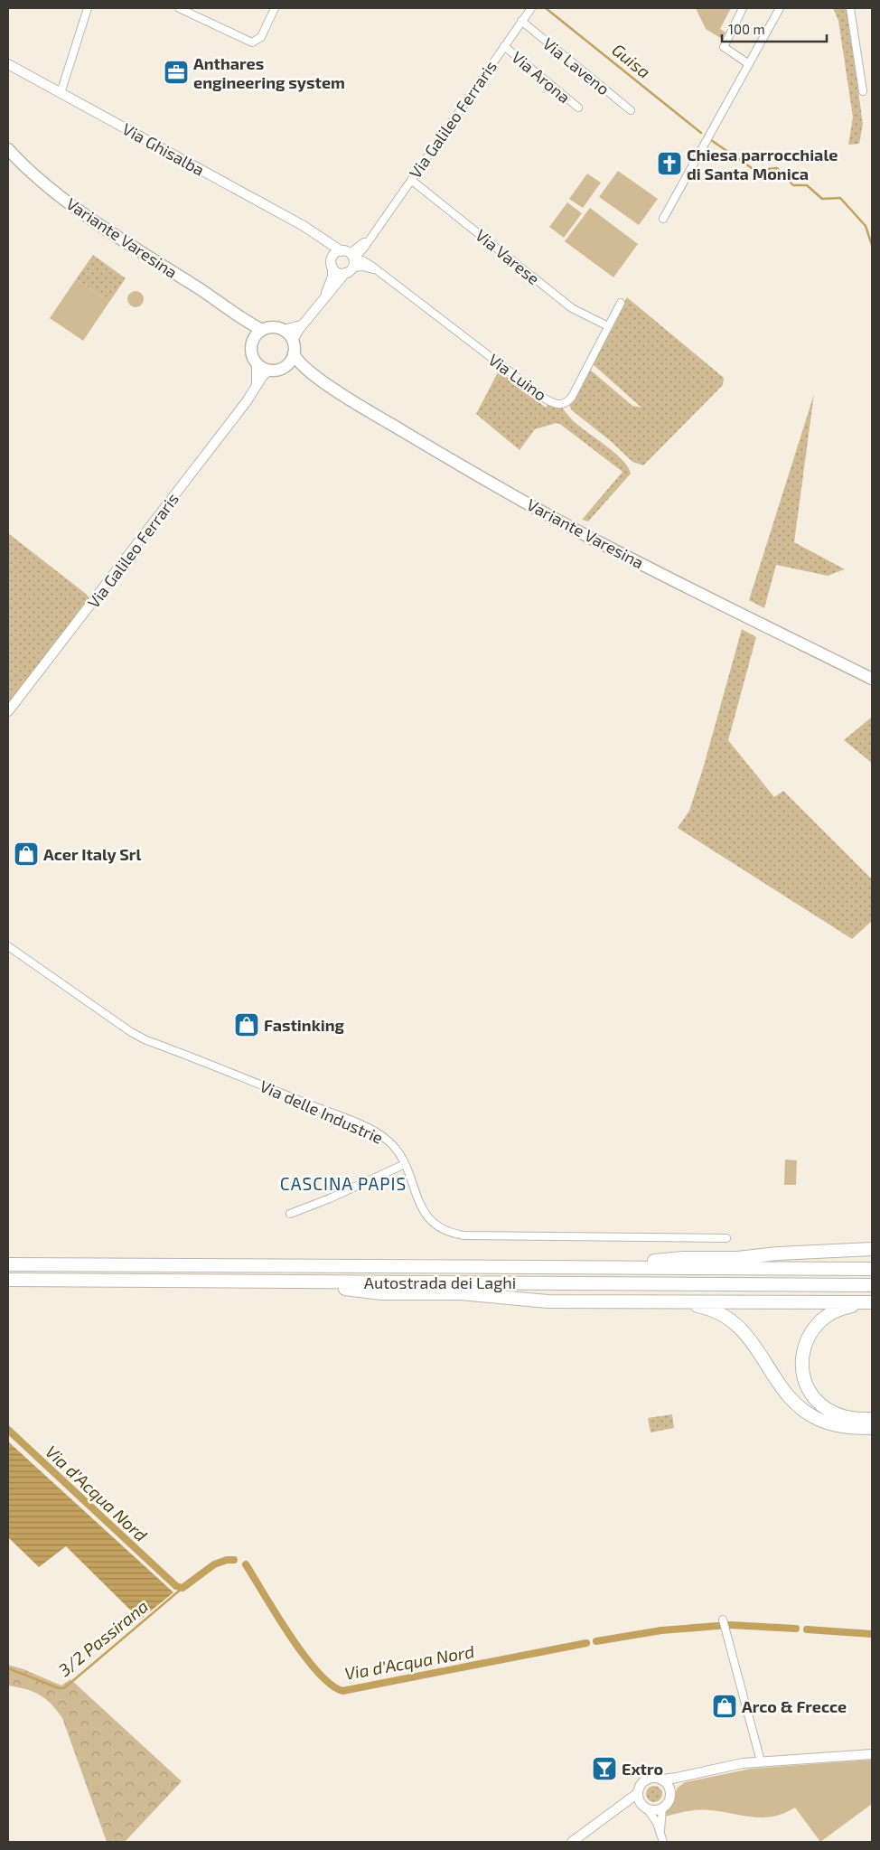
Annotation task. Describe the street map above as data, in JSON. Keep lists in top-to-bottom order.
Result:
{
  "streets": {
    "highway": ["Autostrada dei Laghi"],
    "main road": ["Variante Varesina"],
    "street": [
      "Via Laveno",
      "Via Arona",
      "Via Galileo Ferraris",
      "Via Ghisalba",
      "Via Varese",
      "Via Luino",
      "Via delle Industrie"
    ]
  },
  "crossings": [
    ["Via Laveno", "Via Galileo Ferraris"],
    ["Via Arona", "Via Galileo Ferraris"],
    ["Via Galileo Ferraris", "Via Ghisalba"],
    ["Via Galileo Ferraris", "Variante Varesina"],
    ["Via Galileo Ferraris", "Via Varese"],
    ["Via Galileo Ferraris", "Via Luino"],
    ["Via Ghisalba", "Via Luino"],
    ["Via Varese", "Via Luino"]
  ],
  "districts": ["CASCINA PAPIS"],
  "water": ["Guisa", "Via d'Acqua Nord", "3/2 Passirana"],
  "places": {
    "office": ["Anthares engineering system"],
    "church": ["Chiesa parrocchiale di Santa Monica"],
    "shop": ["Acer Italy Srl", "Fastinking", "Arco & Frecce"],
    "bar": ["Extro"]
  },
  "scale_bar": "100 m"
}
